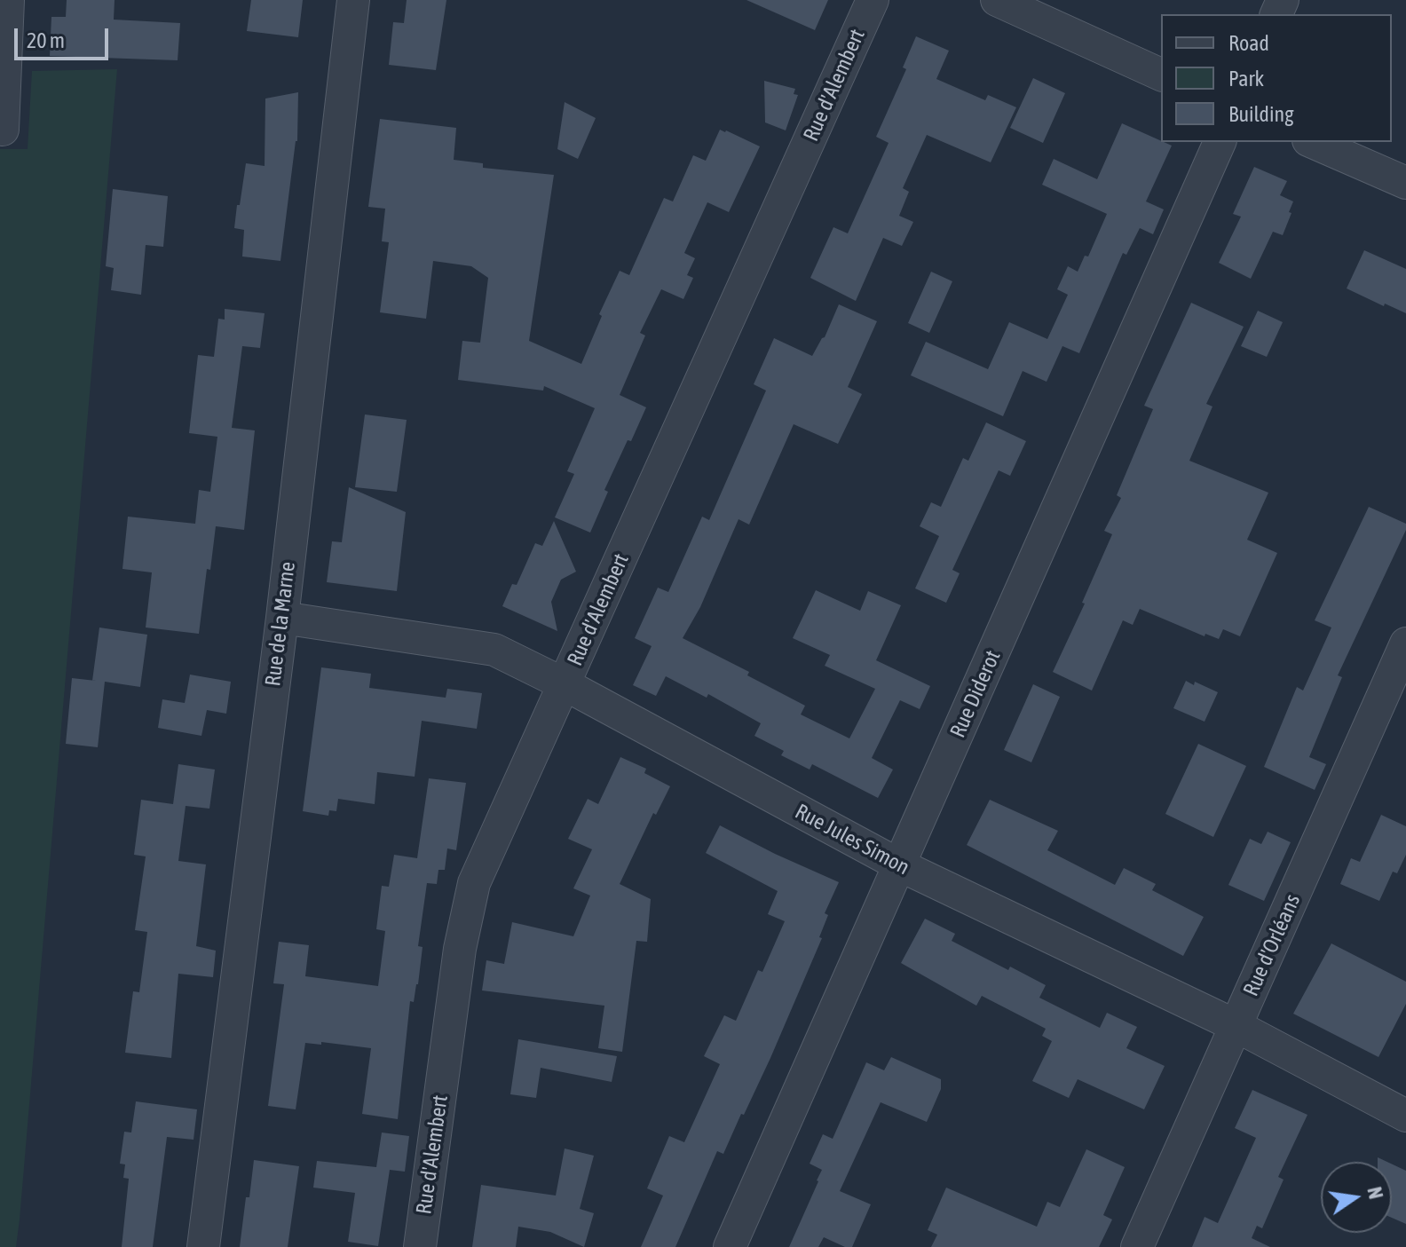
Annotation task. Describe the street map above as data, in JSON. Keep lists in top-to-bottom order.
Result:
{
  "streets": {
    "street": [
      "Rue d'Alembert",
      "Rue de la Marne",
      "Rue Diderot",
      "Rue Jules Simon",
      "Rue d'Orléans"
    ]
  },
  "crossings": [
    ["Rue d'Alembert", "Rue Jules Simon"],
    ["Rue de la Marne", "Rue Jules Simon"],
    ["Rue Diderot", "Rue Jules Simon"],
    ["Rue Jules Simon", "Rue d'Orléans"]
  ],
  "legend": ["Road", "Park", "Building"],
  "scale_bar": "20 m",
  "north": "right"
}
